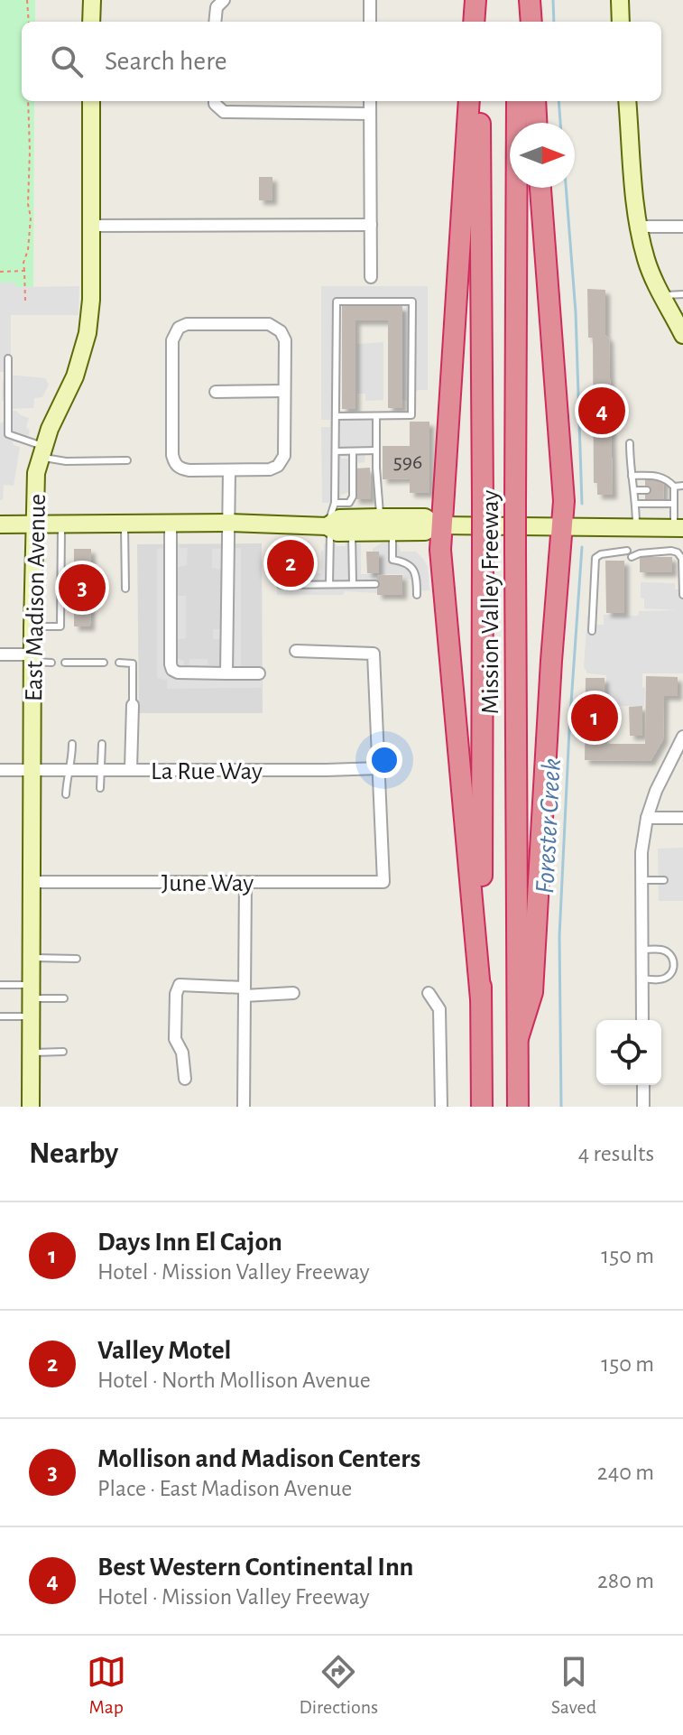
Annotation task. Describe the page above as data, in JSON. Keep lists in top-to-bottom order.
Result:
{
  "streets": {
    "highway": ["Mission Valley Freeway"],
    "street": ["East Madison Avenue", "La Rue Way", "June Way"]
  },
  "crossings": [
    ["East Madison Avenue", "La Rue Way"],
    ["East Madison Avenue", "June Way"],
    ["La Rue Way", "June Way"]
  ],
  "water": ["Forester Creek"],
  "house_numbers": ["596"],
  "north": "right",
  "page": {
    "search": "Search here",
    "pins": [
      "4",
      "2",
      "3",
      "1"
    ],
    "heading": ["Nearby", "4 results"],
    "list": [
      {
        "mark": "1",
        "name": "Days Inn El Cajon",
        "note": "Hotel · Mission Valley Freeway",
        "value": "150 m"
      },
      {
        "mark": "2",
        "name": "Valley Motel",
        "note": "Hotel · North Mollison Avenue",
        "value": "150 m"
      },
      {
        "mark": "3",
        "name": "Mollison and Madison Centers",
        "note": "Place · East Madison Avenue",
        "value": "240 m"
      },
      {
        "mark": "4",
        "name": "Best Western Continental Inn",
        "note": "Hotel · Mission Valley Freeway",
        "value": "280 m"
      }
    ],
    "nav": ["Map", "Directions", "Saved"]
  }
}
